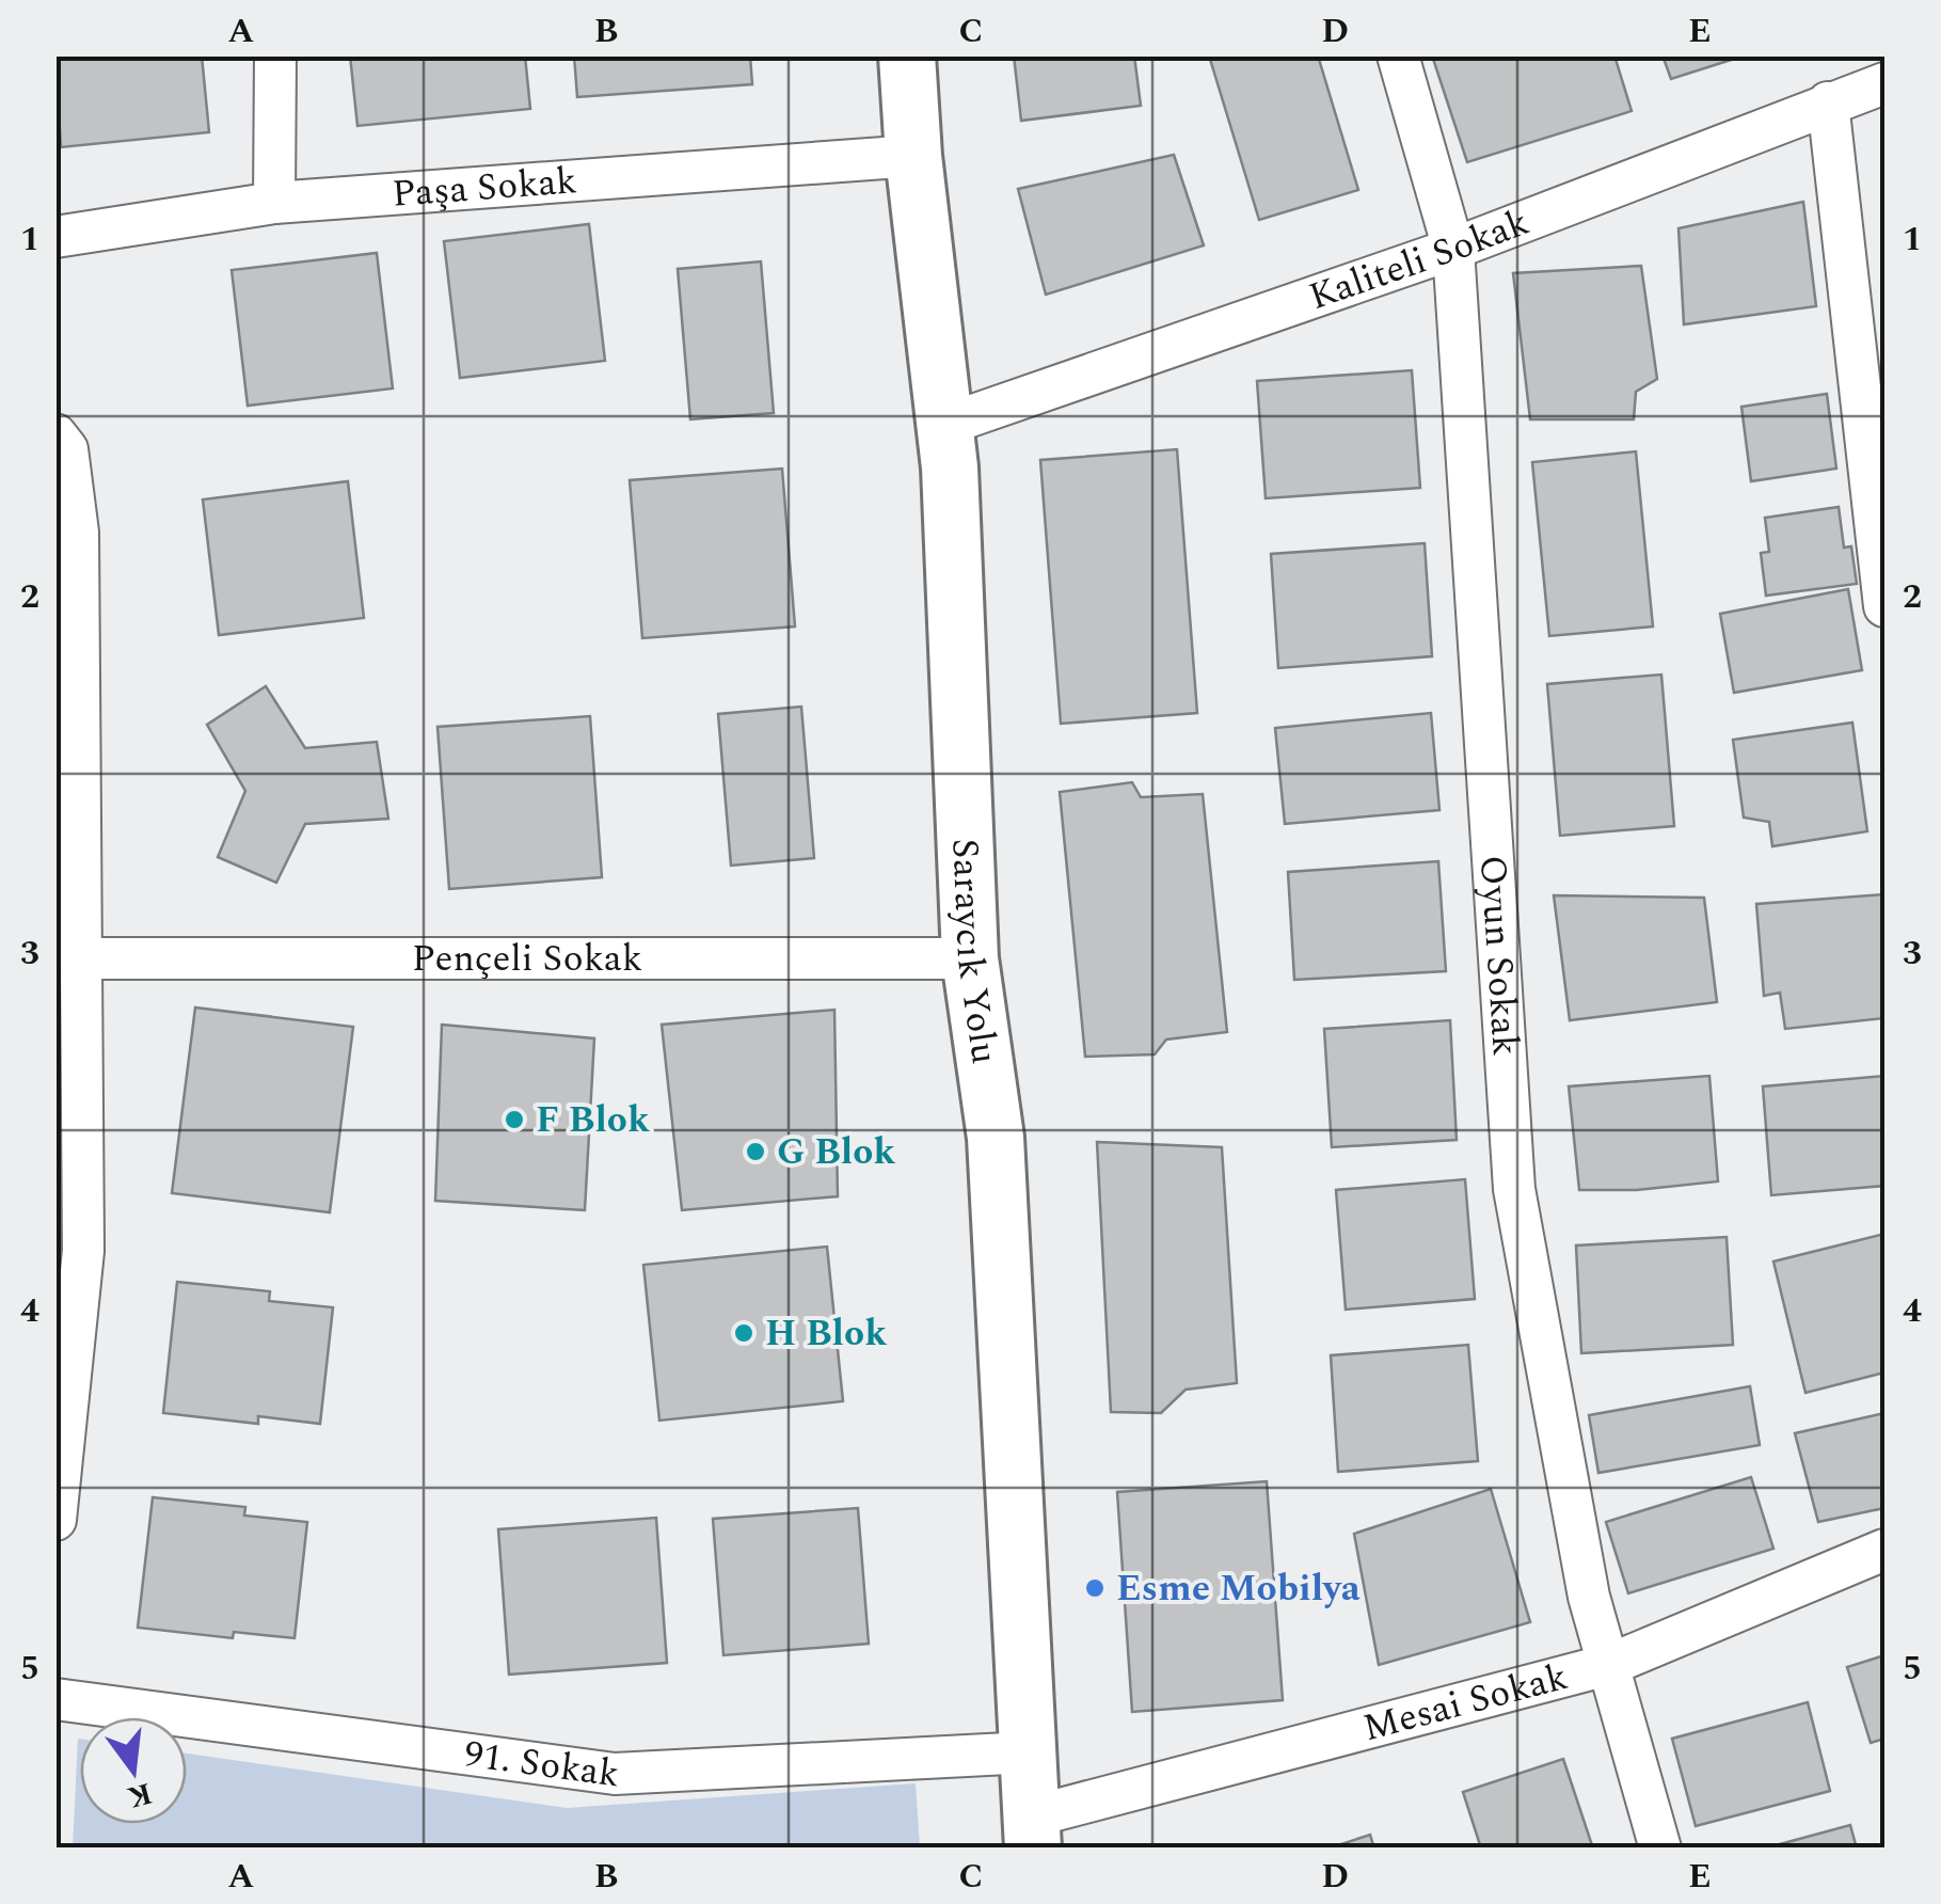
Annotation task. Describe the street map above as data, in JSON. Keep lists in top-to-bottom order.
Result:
{
  "streets": {
    "main road": ["Saraycık Yolu"],
    "street": [
      "Paşa Sokak",
      "Kaliteli Sokak",
      "Oyun Sokak",
      "Pençeli Sokak",
      "Mesai Sokak",
      "91. Sokak"
    ]
  },
  "crossings": [
    ["Paşa Sokak", "Saraycık Yolu"],
    ["Kaliteli Sokak", "Saraycık Yolu"],
    ["Kaliteli Sokak", "Oyun Sokak"],
    ["Saraycık Yolu", "Pençeli Sokak"],
    ["Saraycık Yolu", "Mesai Sokak"],
    ["Saraycık Yolu", "91. Sokak"],
    ["Oyun Sokak", "Mesai Sokak"]
  ],
  "places": [
    "F Blok",
    "G Blok",
    "H Blok",
    "Esme Mobilya"
  ],
  "north": "bottom",
  "grid": {
    "columns": [
      "A",
      "B",
      "C",
      "D",
      "E"
    ],
    "rows": [
      "1",
      "2",
      "3",
      "4",
      "5"
    ]
  }
}
